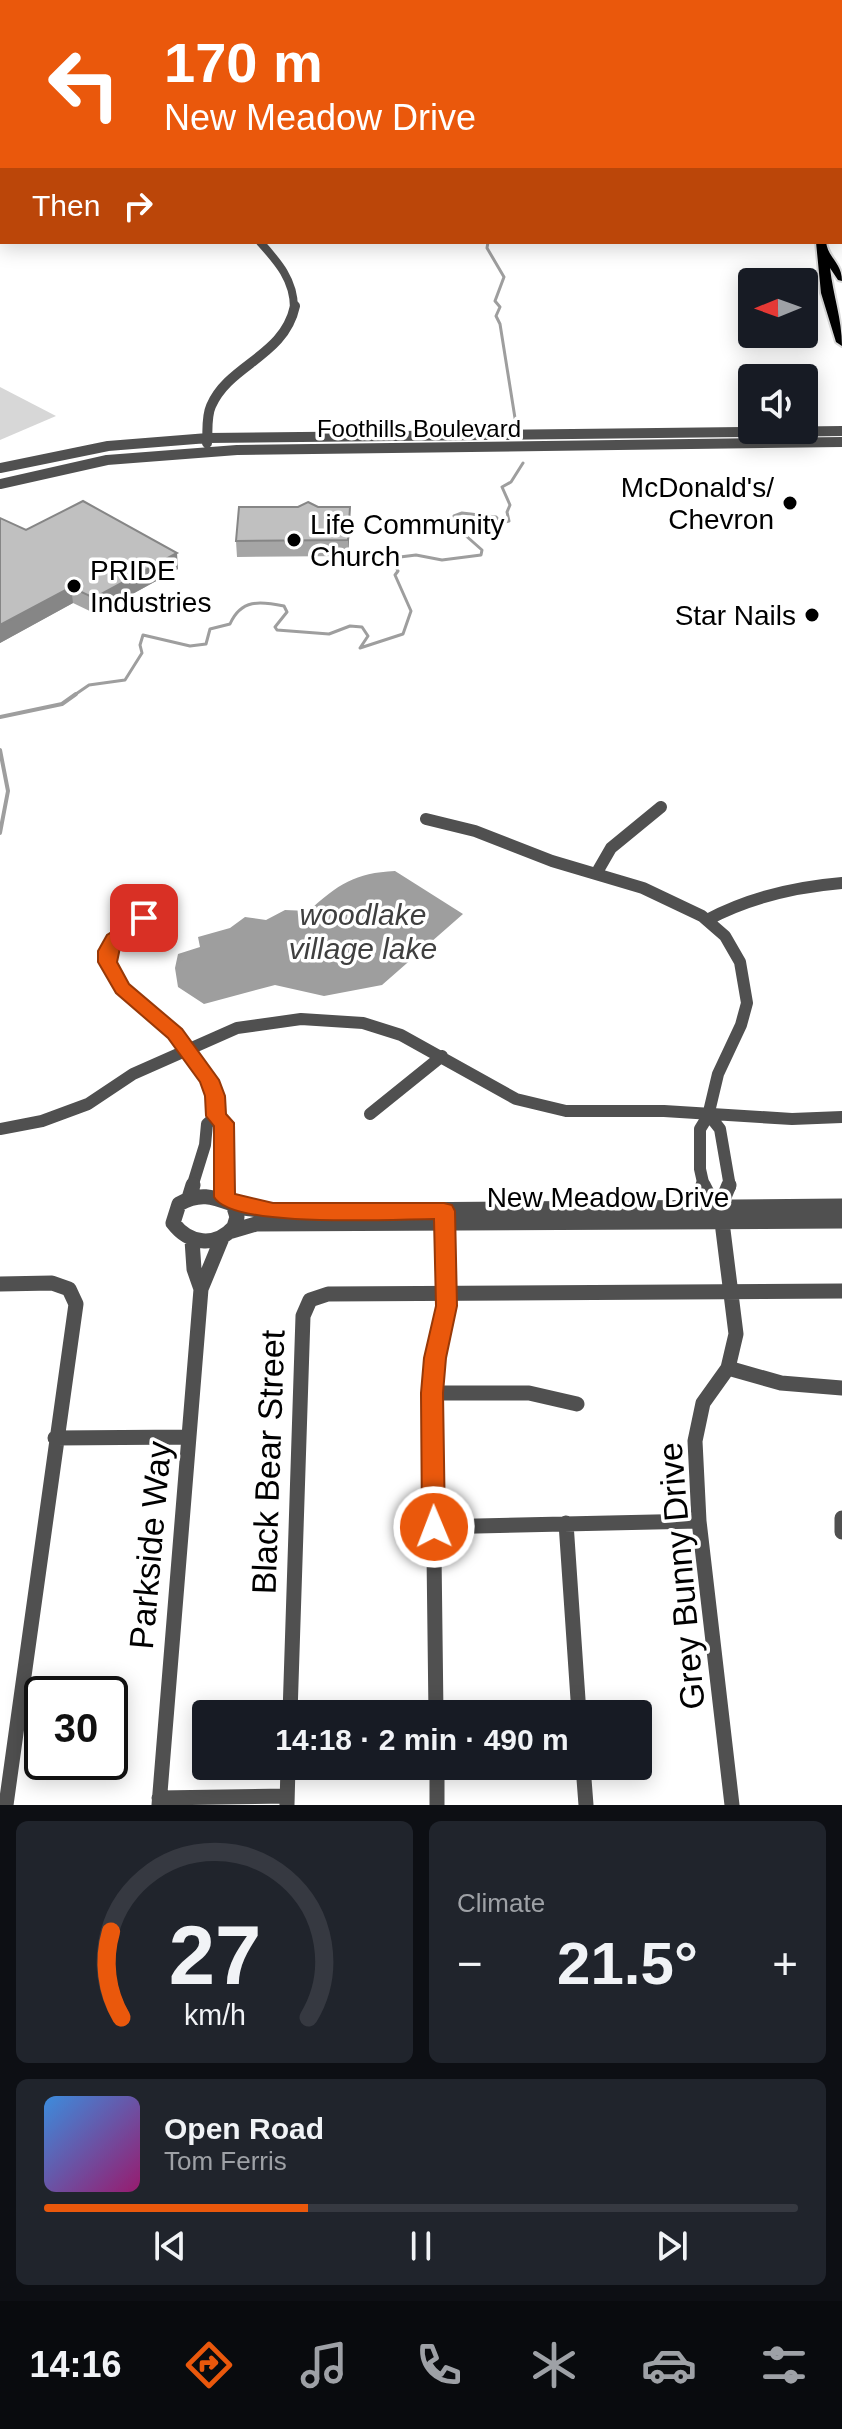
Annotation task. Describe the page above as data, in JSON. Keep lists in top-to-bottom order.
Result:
{
  "streets": {
    "street": [
      "Foothills Boulevard",
      "New Meadow Drive",
      "Black Bear Street",
      "Parkside Way",
      "Grey Bunny Drive"
    ]
  },
  "crossings": [
    ["New Meadow Drive", "Parkside Way"],
    ["New Meadow Drive", "Grey Bunny Drive"],
    ["Black Bear Street", "Grey Bunny Drive"]
  ],
  "water": ["woodlake village lake"],
  "places": [
    "McDonald's/ Chevron",
    "Life Community Church",
    "PRIDE Industries",
    "Star Nails"
  ],
  "north": "left",
  "page": {
    "turn": ["170 m", "New Meadow Drive"],
    "then": "Then",
    "limit": "30",
    "trip": "14:18 · 2 min · 490 m",
    "tile": "Climate",
    "heat": ["−", "21.5°", "+"],
    "song": ["Open Road", "Tom Ferris"],
    "tabs": "14:16",
    "gauge": ["27", "km/h"]
  }
}
